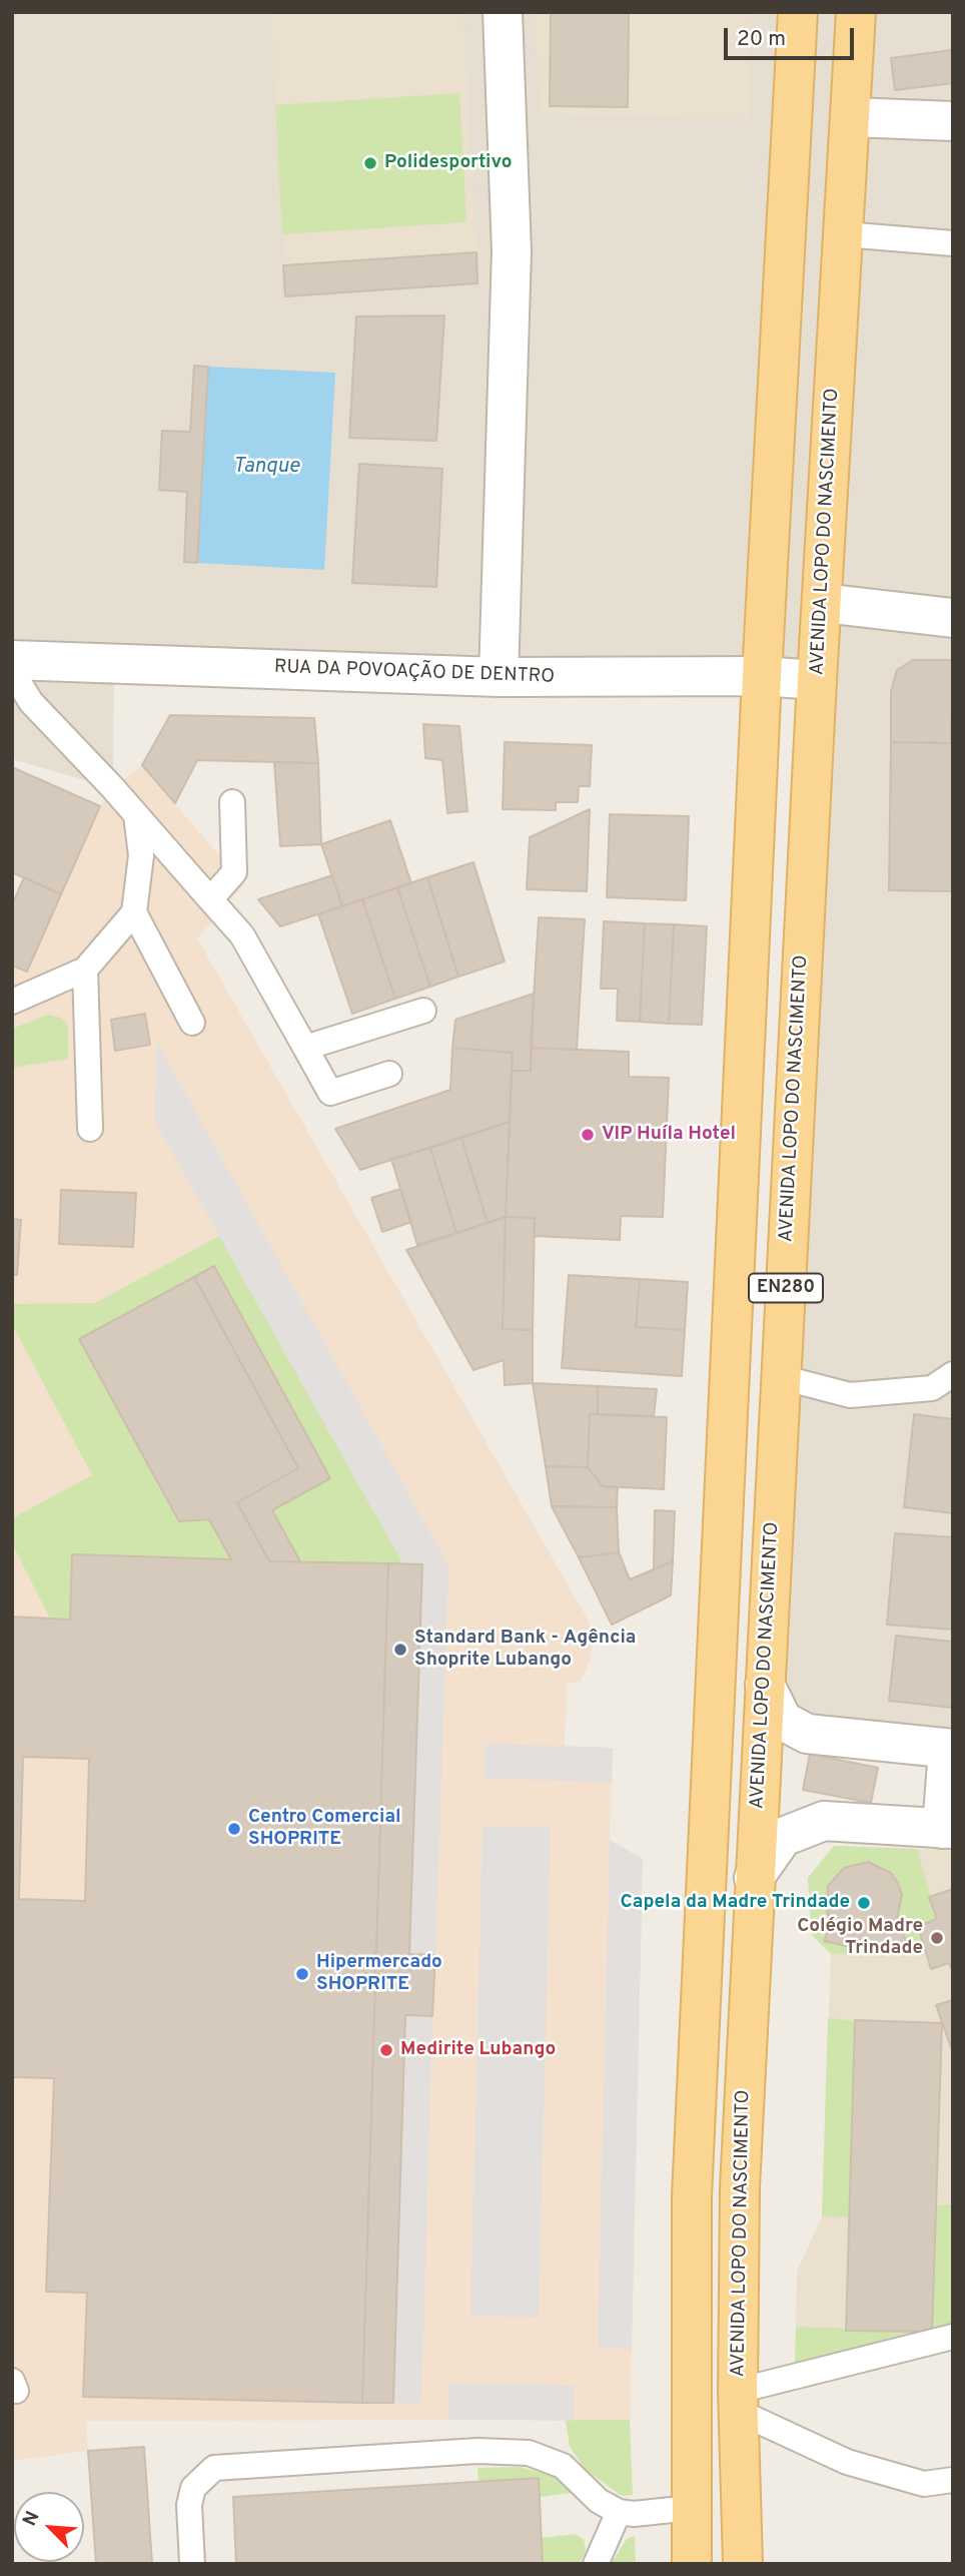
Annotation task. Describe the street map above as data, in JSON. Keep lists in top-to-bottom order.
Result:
{
  "streets": {
    "main road": ["AVENIDA LOPO DO NASCIMENTO", "EN280"],
    "street": ["RUA DA POVOAÇÃO DE DENTRO"]
  },
  "crossings": [
    ["AVENIDA LOPO DO NASCIMENTO", "RUA DA POVOAÇÃO DE DENTRO"],
    ["RUA DA POVOAÇÃO DE DENTRO", "EN280"]
  ],
  "water": ["Tanque"],
  "places": [
    "Polidesportivo",
    "VIP Huíla Hotel",
    "Standard Bank - Agência Shoprite Lubango",
    "Centro Comercial SHOPRITE",
    "Capela da Madre Trindade",
    "Colégio Madre Trindade",
    "Hipermercado SHOPRITE",
    "Medirite Lubango"
  ],
  "scale_bar": "20 m",
  "north": "top left"
}
